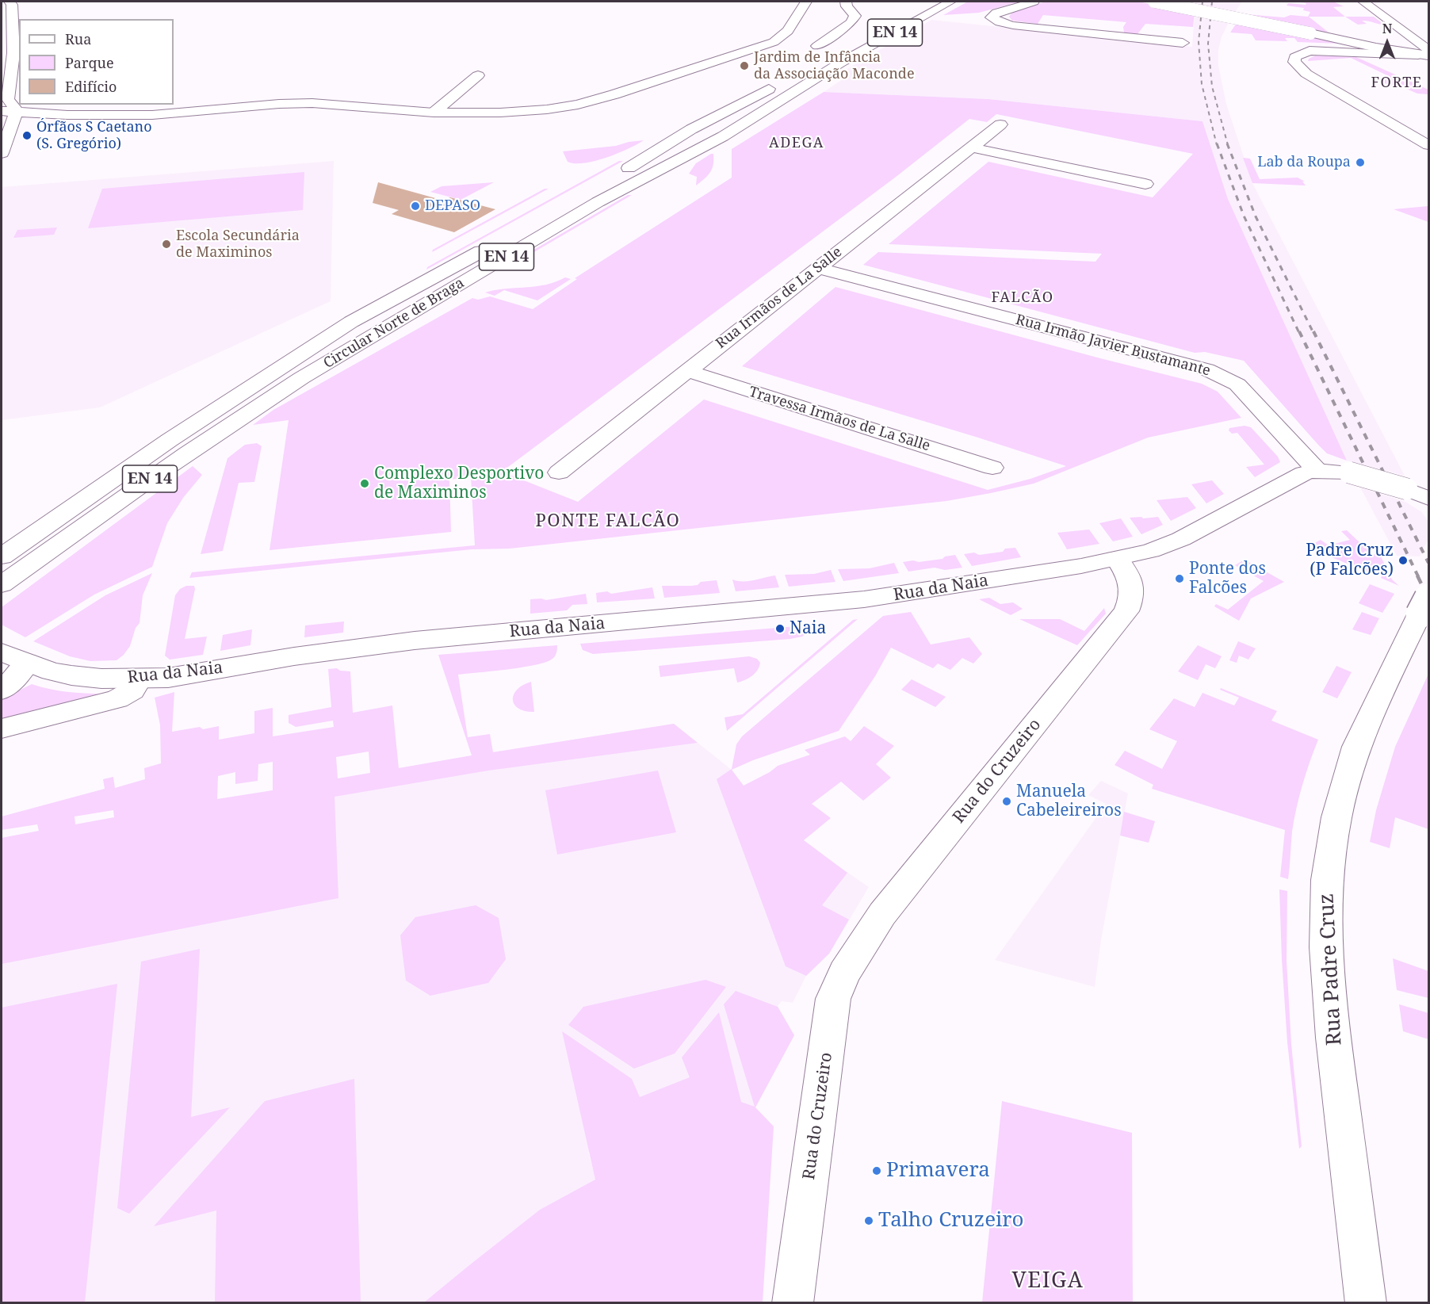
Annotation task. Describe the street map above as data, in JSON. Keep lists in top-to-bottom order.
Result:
{
  "streets": {
    "main road": [
      "EN 14",
      "Rua Irmãos de La Salle",
      "Circular Norte de Braga",
      "Rua Irmão Javier Bustamante",
      "Travessa Irmãos de La Salle",
      "Rua da Naia",
      "Rua do Cruzeiro",
      "Rua Padre Cruz"
    ]
  },
  "crossings": [
    ["Rua Irmãos de La Salle", "Rua Irmão Javier Bustamante"],
    ["Rua Irmãos de La Salle", "Travessa Irmãos de La Salle"],
    ["Rua da Naia", "Rua do Cruzeiro"]
  ],
  "districts": [
    "FORTE",
    "ADEGA",
    "FALCÃO",
    "PONTE FALCÃO",
    "VEIGA"
  ],
  "places": [
    "Jardim de Infância da Associação Maconde",
    "Órfãos S Caetano (S. Gregório)",
    "Lab da Roupa",
    "DEPASO",
    "Escola Secundária de Maximinos",
    "Complexo Desportivo de Maximinos",
    "Padre Cruz (P Falcões)",
    "Ponte dos Falcões",
    "Naia",
    "Manuela Cabeleireiros",
    "Primavera",
    "Talho Cruzeiro"
  ],
  "legend": ["Rua", "Parque", "Edifício"],
  "north": "top"
}
